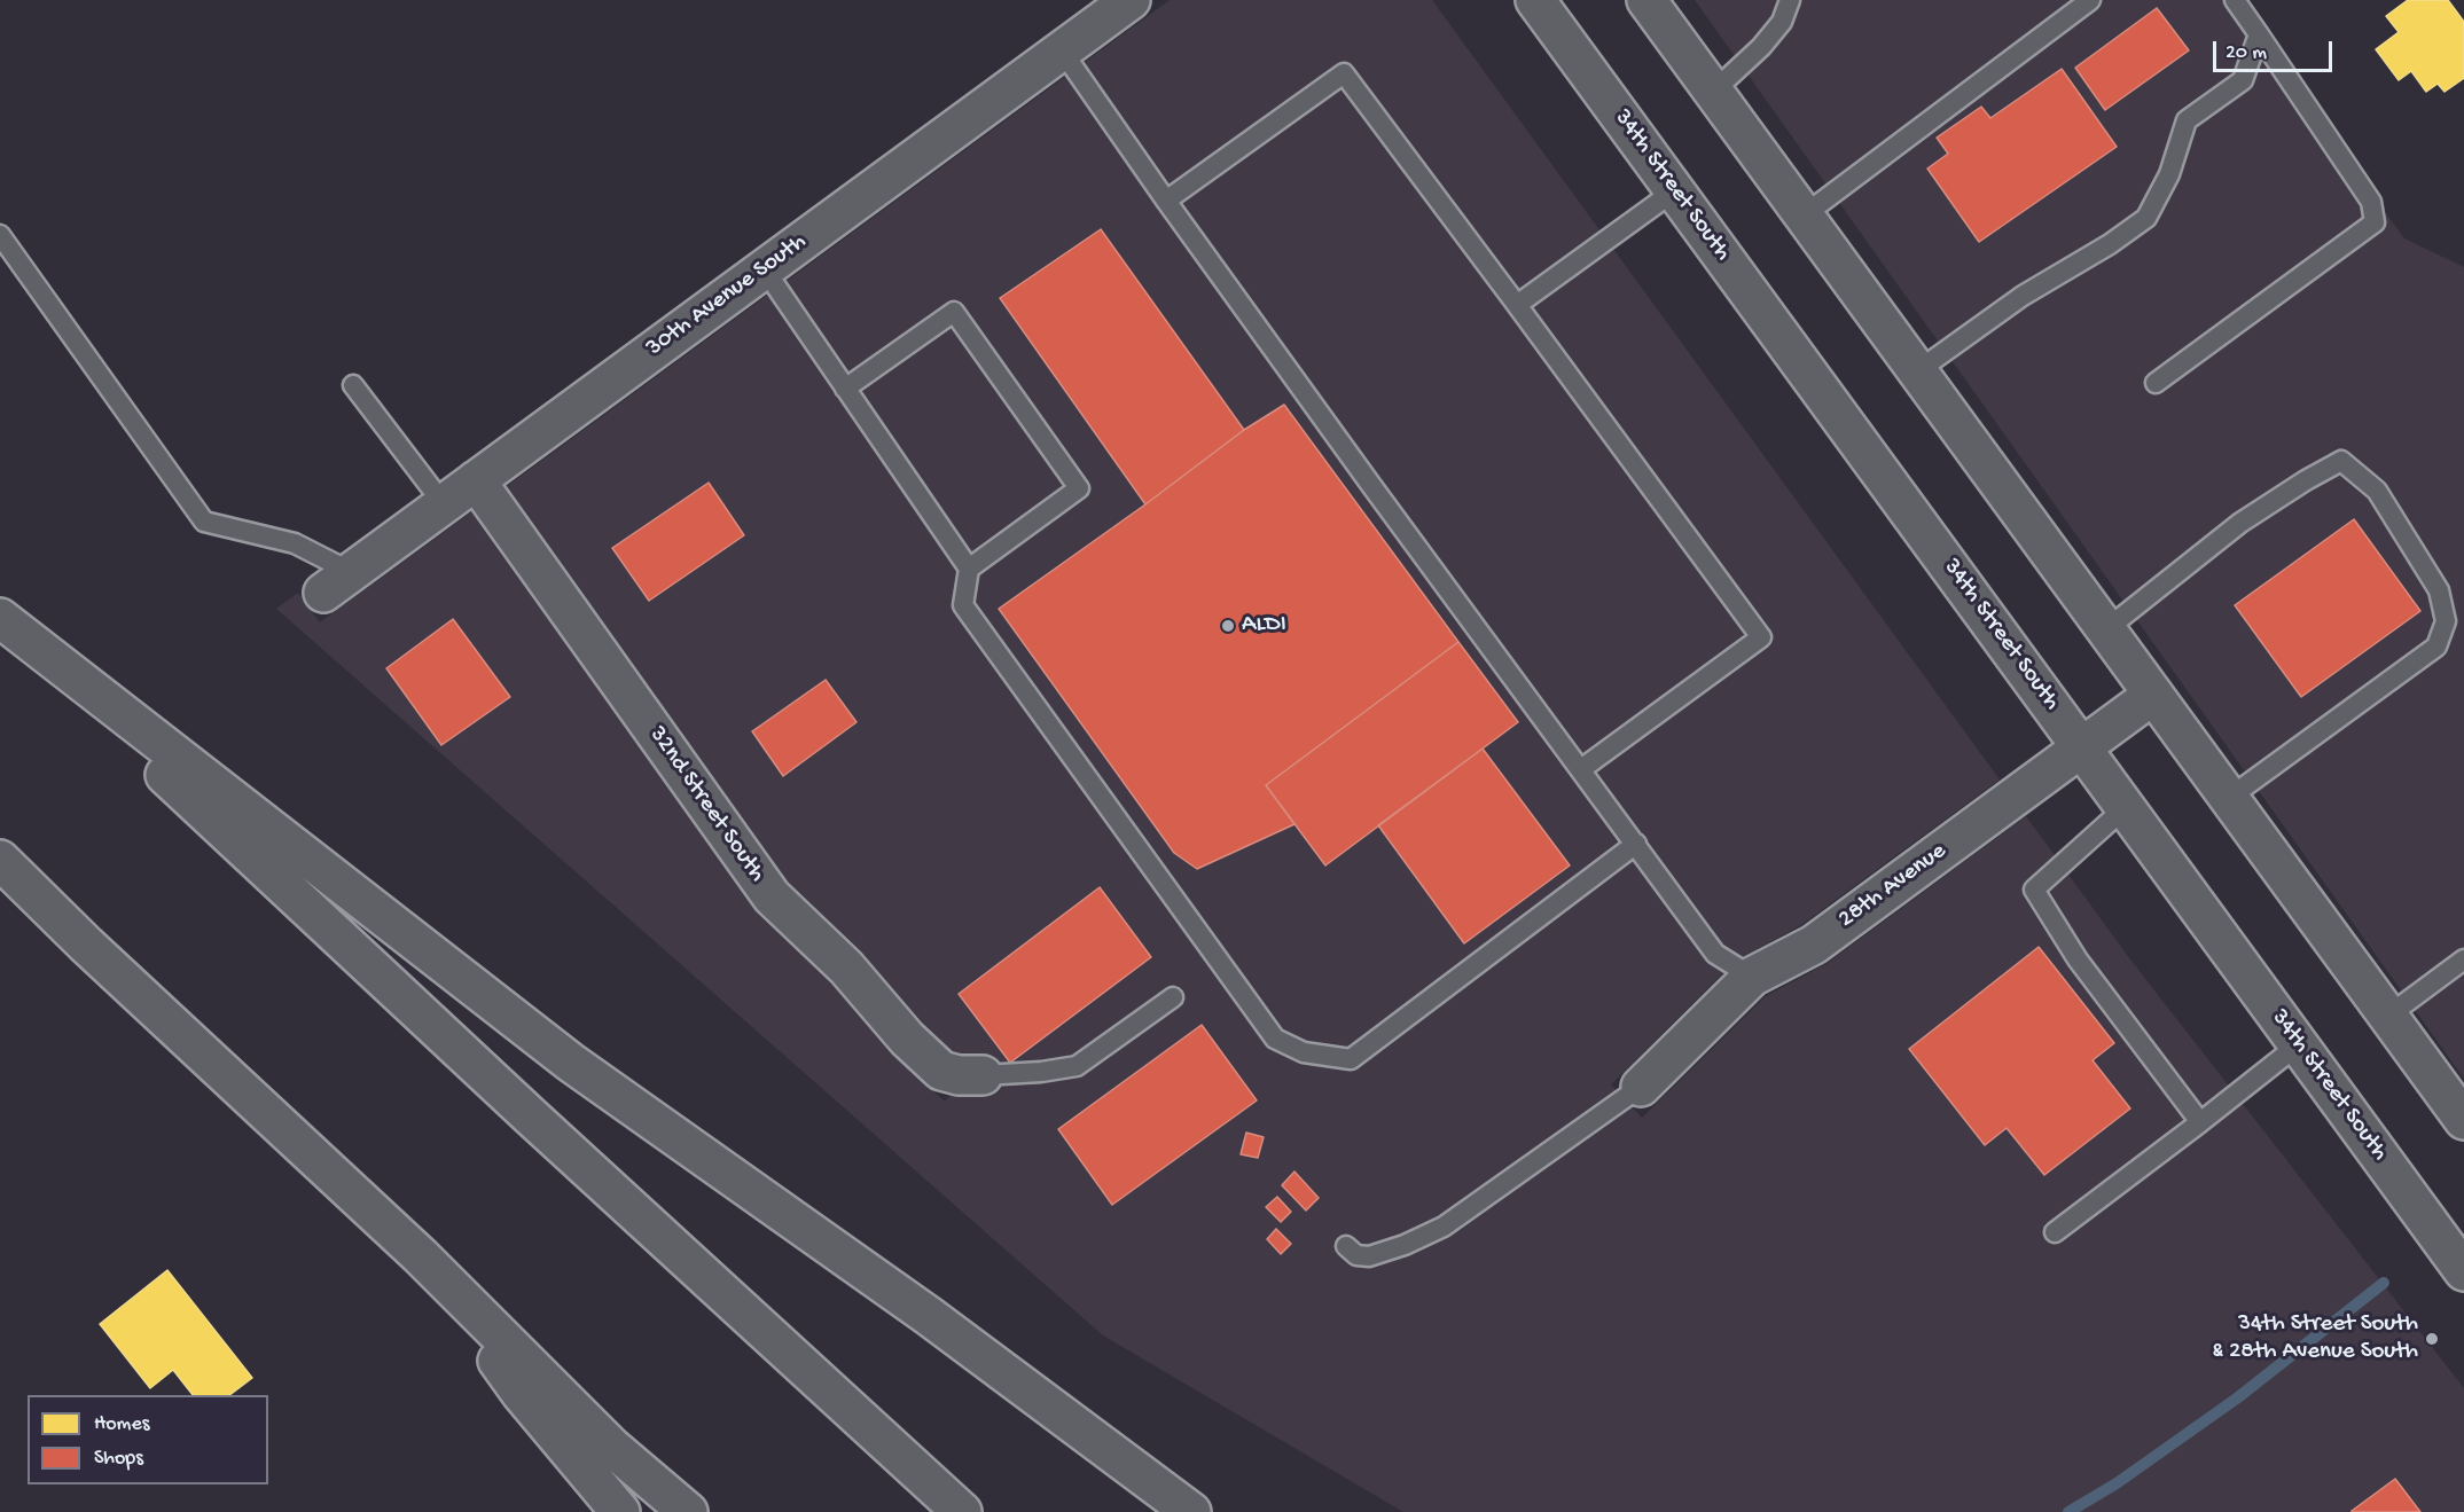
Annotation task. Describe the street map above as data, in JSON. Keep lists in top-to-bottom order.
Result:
{
  "streets": {
    "main road": [
      "34th Street South",
      "30th Avenue South",
      "32nd Street South",
      "28th Avenue"
    ]
  },
  "crossings": [
    ["34th Street South", "28th Avenue"],
    ["30th Avenue South", "32nd Street South"]
  ],
  "places": ["ALDI", "34th Street South & 28th Avenue South"],
  "legend": ["Homes", "Shops"],
  "scale_bar": "20 m"
}
